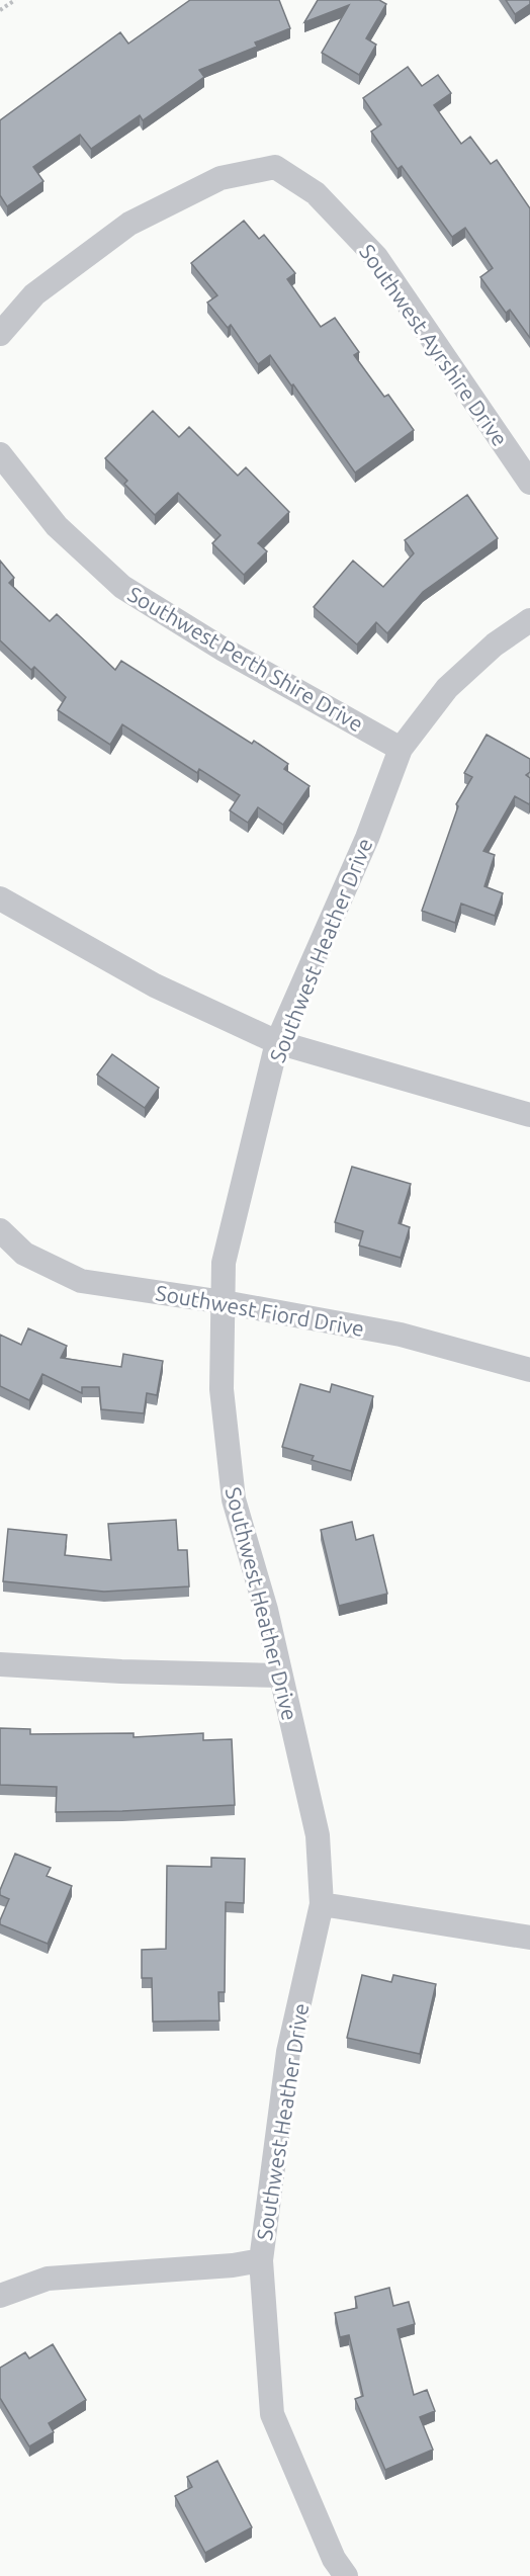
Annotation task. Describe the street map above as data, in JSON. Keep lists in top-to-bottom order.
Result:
{
  "streets": {
    "street": [
      "Southwest Ayrshire Drive",
      "Southwest Perth Shire Drive",
      "Southwest Heather Drive",
      "Southwest Fiord Drive"
    ]
  },
  "crossings": [
    ["Southwest Perth Shire Drive", "Southwest Heather Drive"],
    ["Southwest Heather Drive", "Southwest Fiord Drive"]
  ]
}
